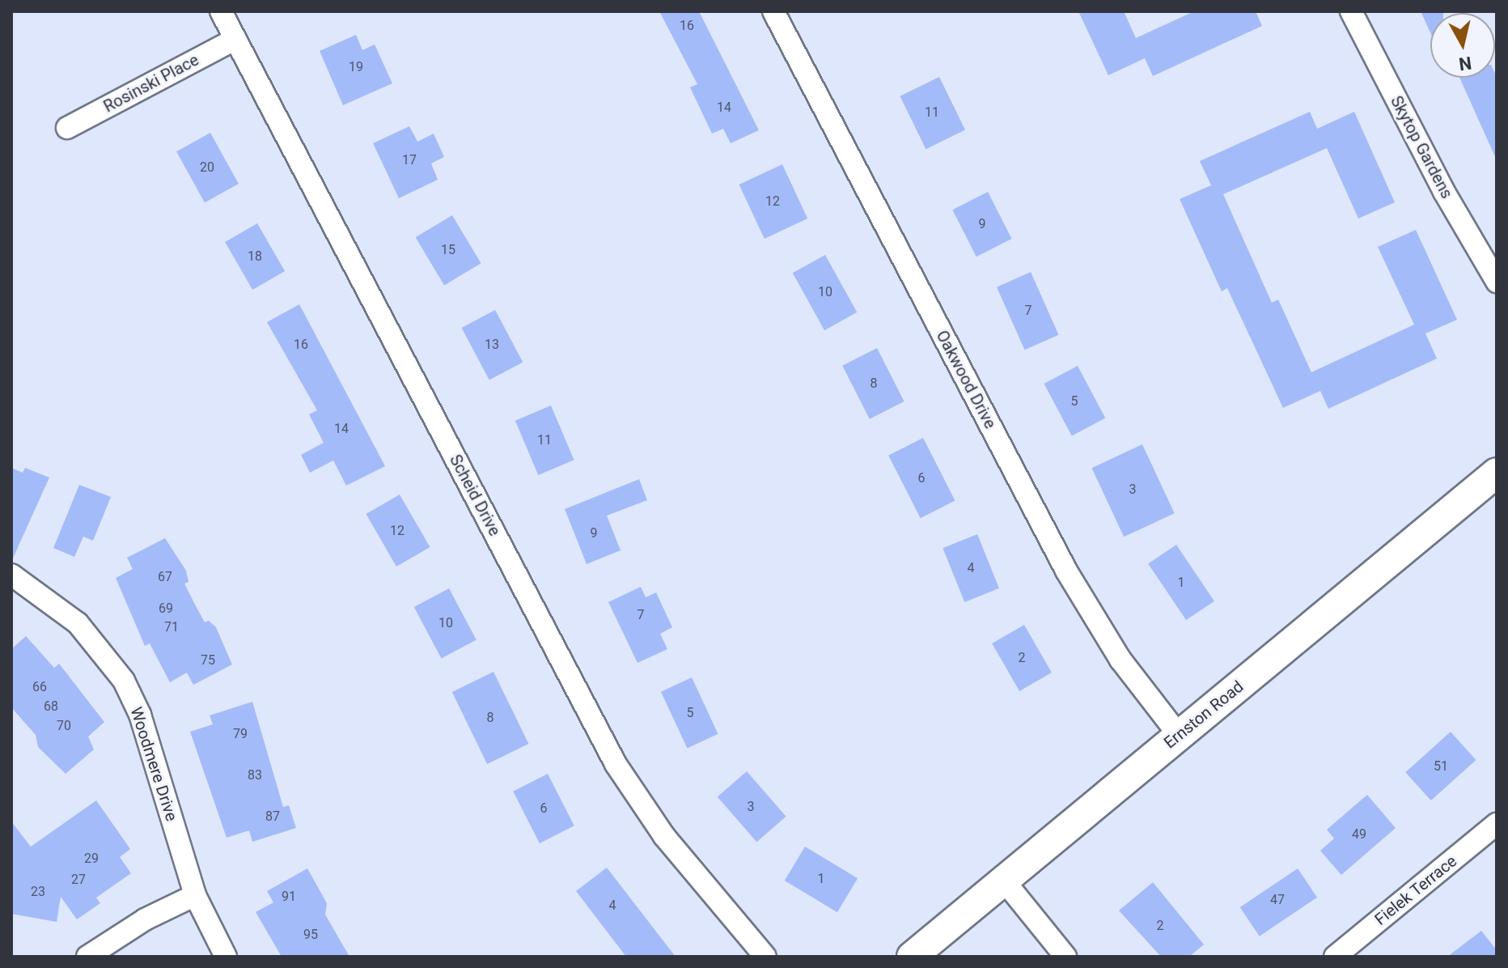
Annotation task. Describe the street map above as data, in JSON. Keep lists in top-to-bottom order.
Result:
{
  "streets": {
    "street": [
      "Rosinski Place",
      "Skytop Gardens",
      "Oakwood Drive",
      "Scheid Drive",
      "Ernston Road",
      "Woodmere Drive",
      "Fielek Terrace"
    ]
  },
  "crossings": [
    ["Rosinski Place", "Scheid Drive"],
    ["Oakwood Drive", "Ernston Road"]
  ],
  "house_numbers": [
    "16",
    "19",
    "14",
    "11",
    "17",
    "20",
    "12",
    "9",
    "15",
    "18",
    "10",
    "7",
    "16",
    "13",
    "8",
    "5",
    "14",
    "11",
    "6",
    "3",
    "12",
    "9",
    "4",
    "67",
    "1",
    "69",
    "7",
    "10",
    "71",
    "2",
    "75",
    "66",
    "68",
    "5",
    "8",
    "70",
    "79",
    "51",
    "83",
    "3",
    "6",
    "87",
    "49",
    "29",
    "1",
    "27",
    "23",
    "91",
    "47",
    "4",
    "2",
    "95"
  ],
  "north": "bottom"
}
